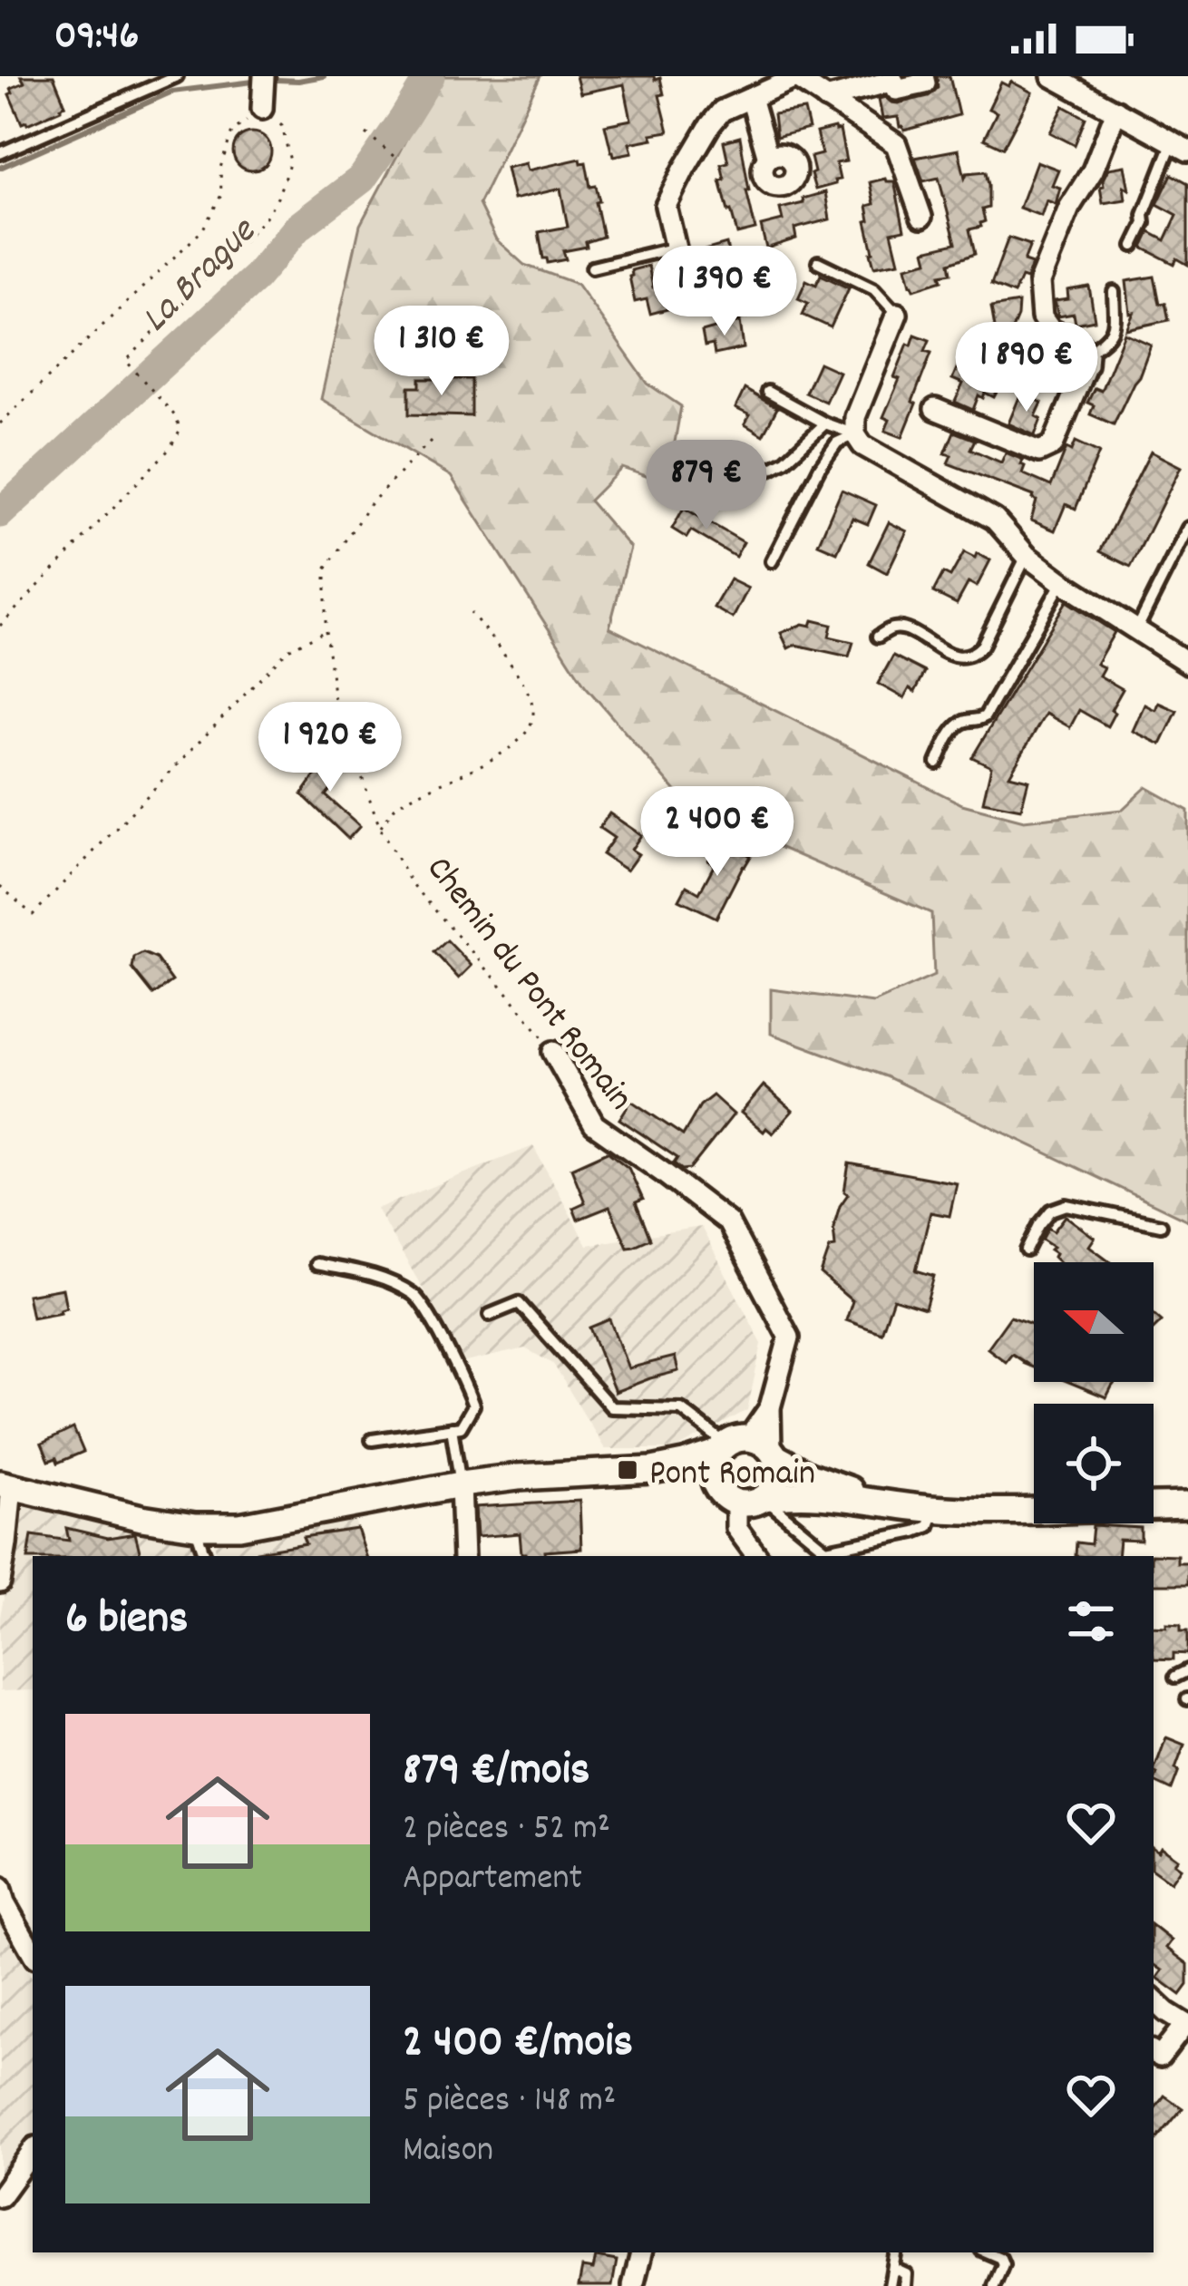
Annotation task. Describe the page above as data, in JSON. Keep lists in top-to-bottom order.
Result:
{
  "streets": {
    "street": ["Chemin du Pont Romain"]
  },
  "water": ["La Brague"],
  "places": {
    "transit": ["Pont Romain"]
  },
  "north": "left",
  "page": {
    "status": "09:46",
    "price": [
      "1 390 €",
      "1 310 €",
      "1 890 €",
      "879 €",
      "1 920 €",
      "2 400 €"
    ],
    "heading": "6 biens",
    "list": [
      {
        "name": "879 €/mois",
        "note": "2 pièces · 52 m² · Appartement"
      },
      {
        "name": "2 400 €/mois",
        "note": "5 pièces · 148 m² · Maison"
      }
    ]
  }
}
